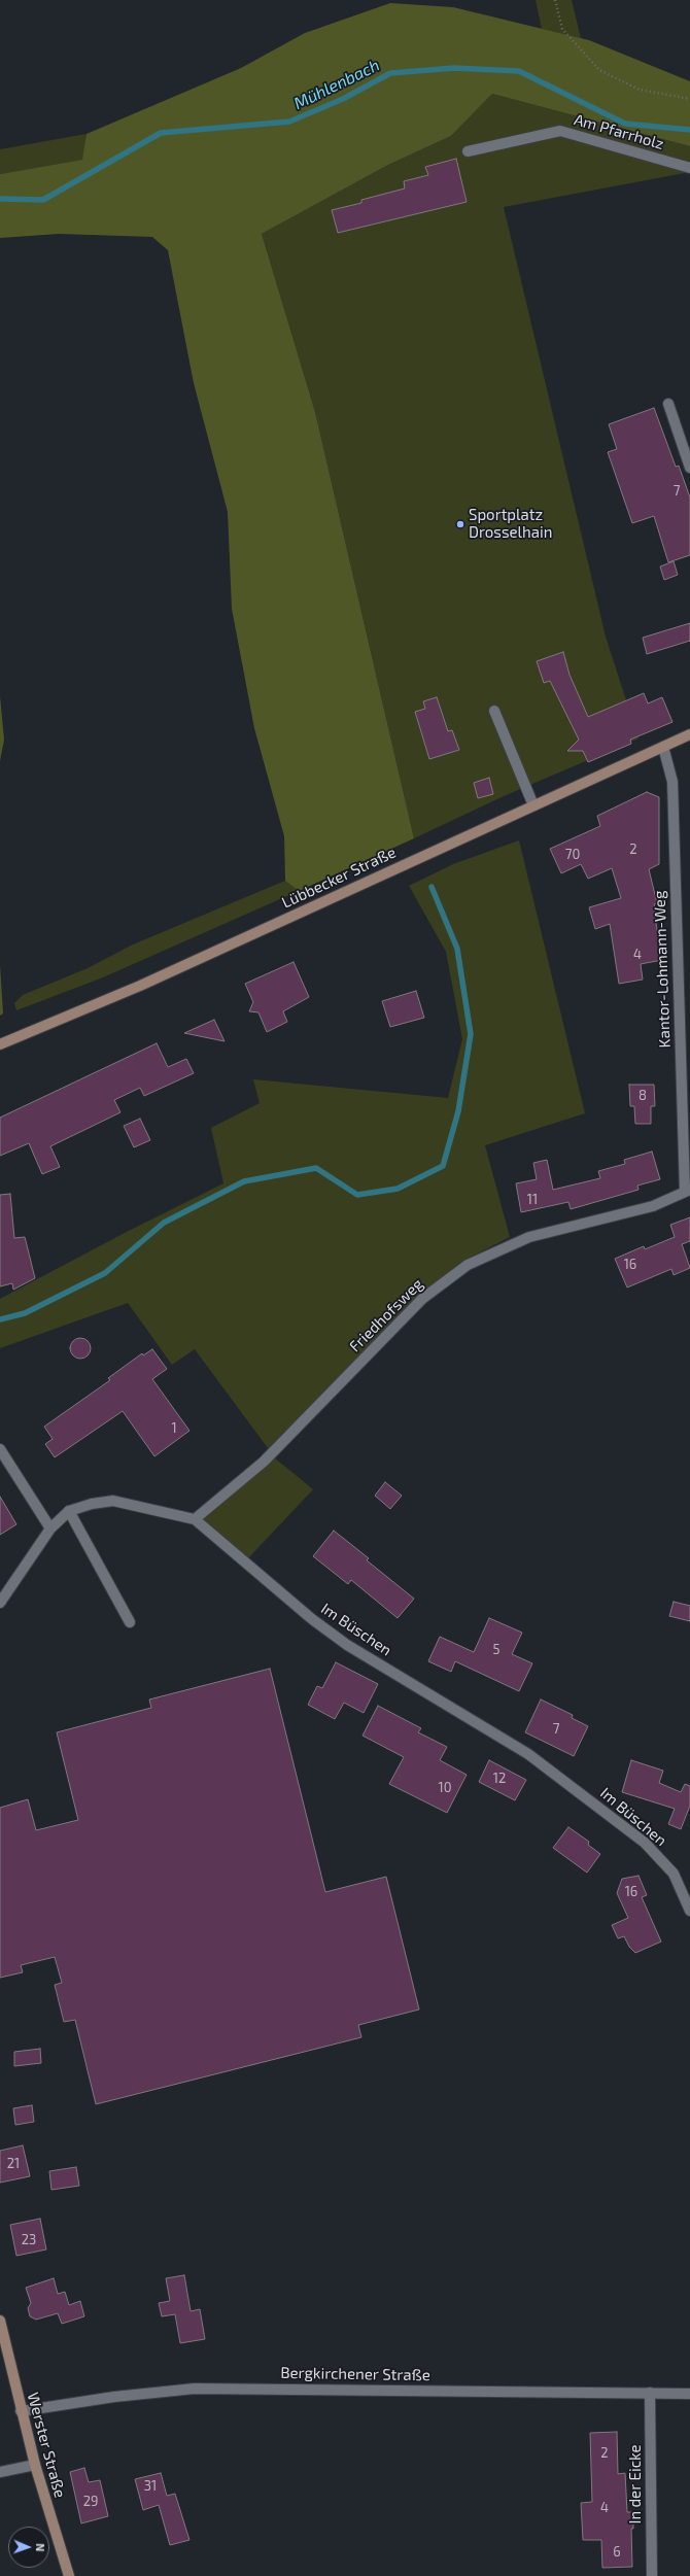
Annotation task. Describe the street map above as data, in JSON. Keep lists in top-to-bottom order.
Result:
{
  "streets": {
    "main road": ["Lübbecker Straße", "Werster Straße"],
    "street": [
      "Am Pfarrholz",
      "Kantor-Lohmann-Weg",
      "Friedhofsweg",
      "Im Büschen",
      "Bergkirchener Straße",
      "In der Eicke"
    ]
  },
  "crossings": [
    ["Lübbecker Straße", "Kantor-Lohmann-Weg"],
    ["Kantor-Lohmann-Weg", "Friedhofsweg"],
    ["Friedhofsweg", "Im Büschen"],
    ["Bergkirchener Straße", "Werster Straße"],
    ["Bergkirchener Straße", "In der Eicke"]
  ],
  "water": ["Mühlenbach"],
  "places": ["Sportplatz Drosselhain"],
  "house_numbers": [
    "7",
    "2",
    "70",
    "4",
    "8",
    "11",
    "16",
    "1",
    "5",
    "7",
    "12",
    "10",
    "16",
    "21",
    "23",
    "2",
    "31",
    "29",
    "4",
    "6"
  ],
  "north": "right"
}
